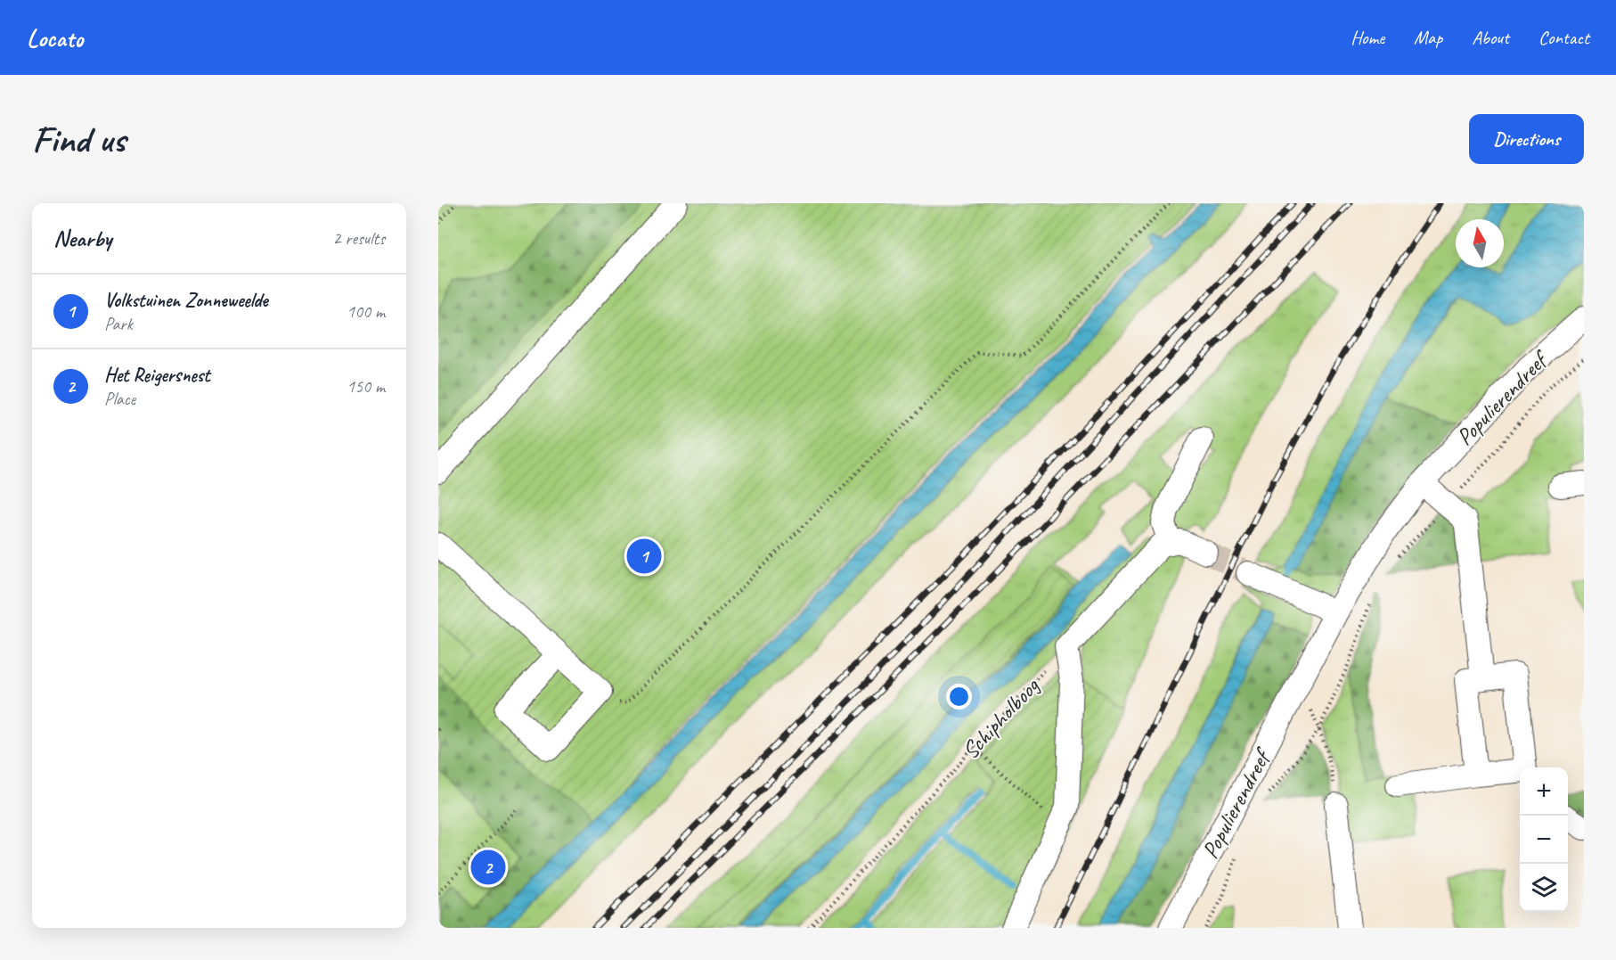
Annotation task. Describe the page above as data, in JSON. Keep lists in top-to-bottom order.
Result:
{
  "streets": {
    "street": ["Populierendreef"],
    "path": ["Schipholboog"]
  },
  "north": "top",
  "page": {
    "header": "Locato",
    "nav": [
      "Home",
      "Map",
      "About",
      "Contact"
    ],
    "buttons": "Directions",
    "title": "Find us",
    "heading": ["Nearby", "2 results"],
    "list": [
      {
        "mark": "1",
        "name": "Volkstuinen Zonneweelde",
        "note": "Park",
        "value": "100 m"
      },
      {
        "mark": "2",
        "name": "Het Reigersnest",
        "note": "Place",
        "value": "150 m"
      }
    ],
    "pins": ["1", "2"],
    "map_buttons": ["+", "−"]
  }
}
